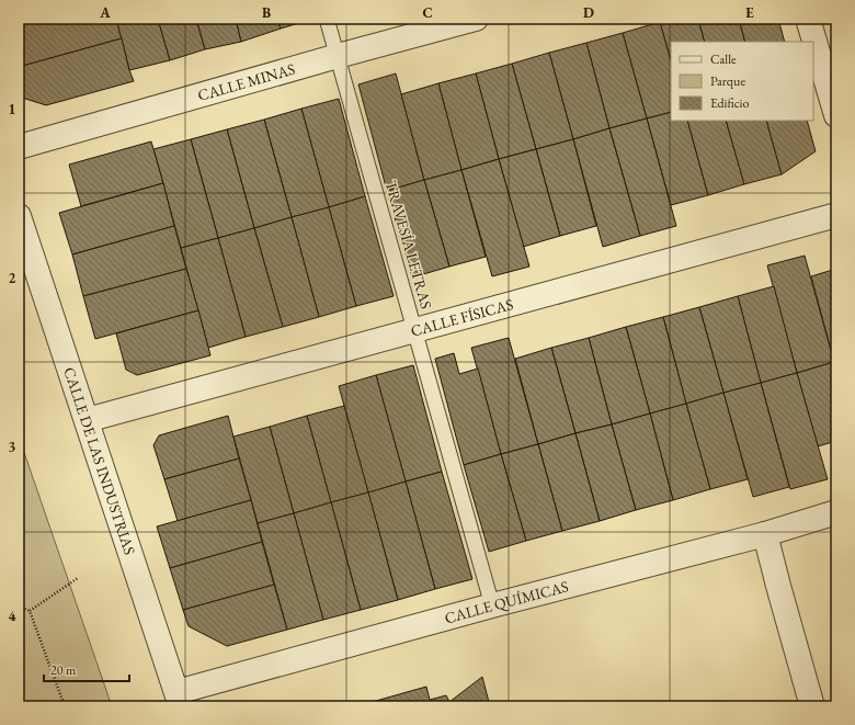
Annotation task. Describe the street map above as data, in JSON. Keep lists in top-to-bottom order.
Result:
{
  "streets": {
    "street": [
      "CALLE MINAS",
      "CALLE FÍSICAS",
      "CALLE DE LAS INDUSTRIAS",
      "CALLE QUÍMICAS"
    ],
    "lane": ["TRAVESÍA LETRAS"]
  },
  "crossings": [
    ["CALLE MINAS", "TRAVESÍA LETRAS"],
    ["TRAVESÍA LETRAS", "CALLE FÍSICAS"],
    ["TRAVESÍA LETRAS", "CALLE QUÍMICAS"],
    ["CALLE FÍSICAS", "CALLE DE LAS INDUSTRIAS"],
    ["CALLE DE LAS INDUSTRIAS", "CALLE QUÍMICAS"]
  ],
  "legend": ["Calle", "Parque", "Edificio"],
  "scale_bar": "20 m",
  "grid": {
    "columns": [
      "A",
      "B",
      "C",
      "D",
      "E"
    ],
    "rows": [
      "1",
      "2",
      "3",
      "4"
    ]
  }
}
